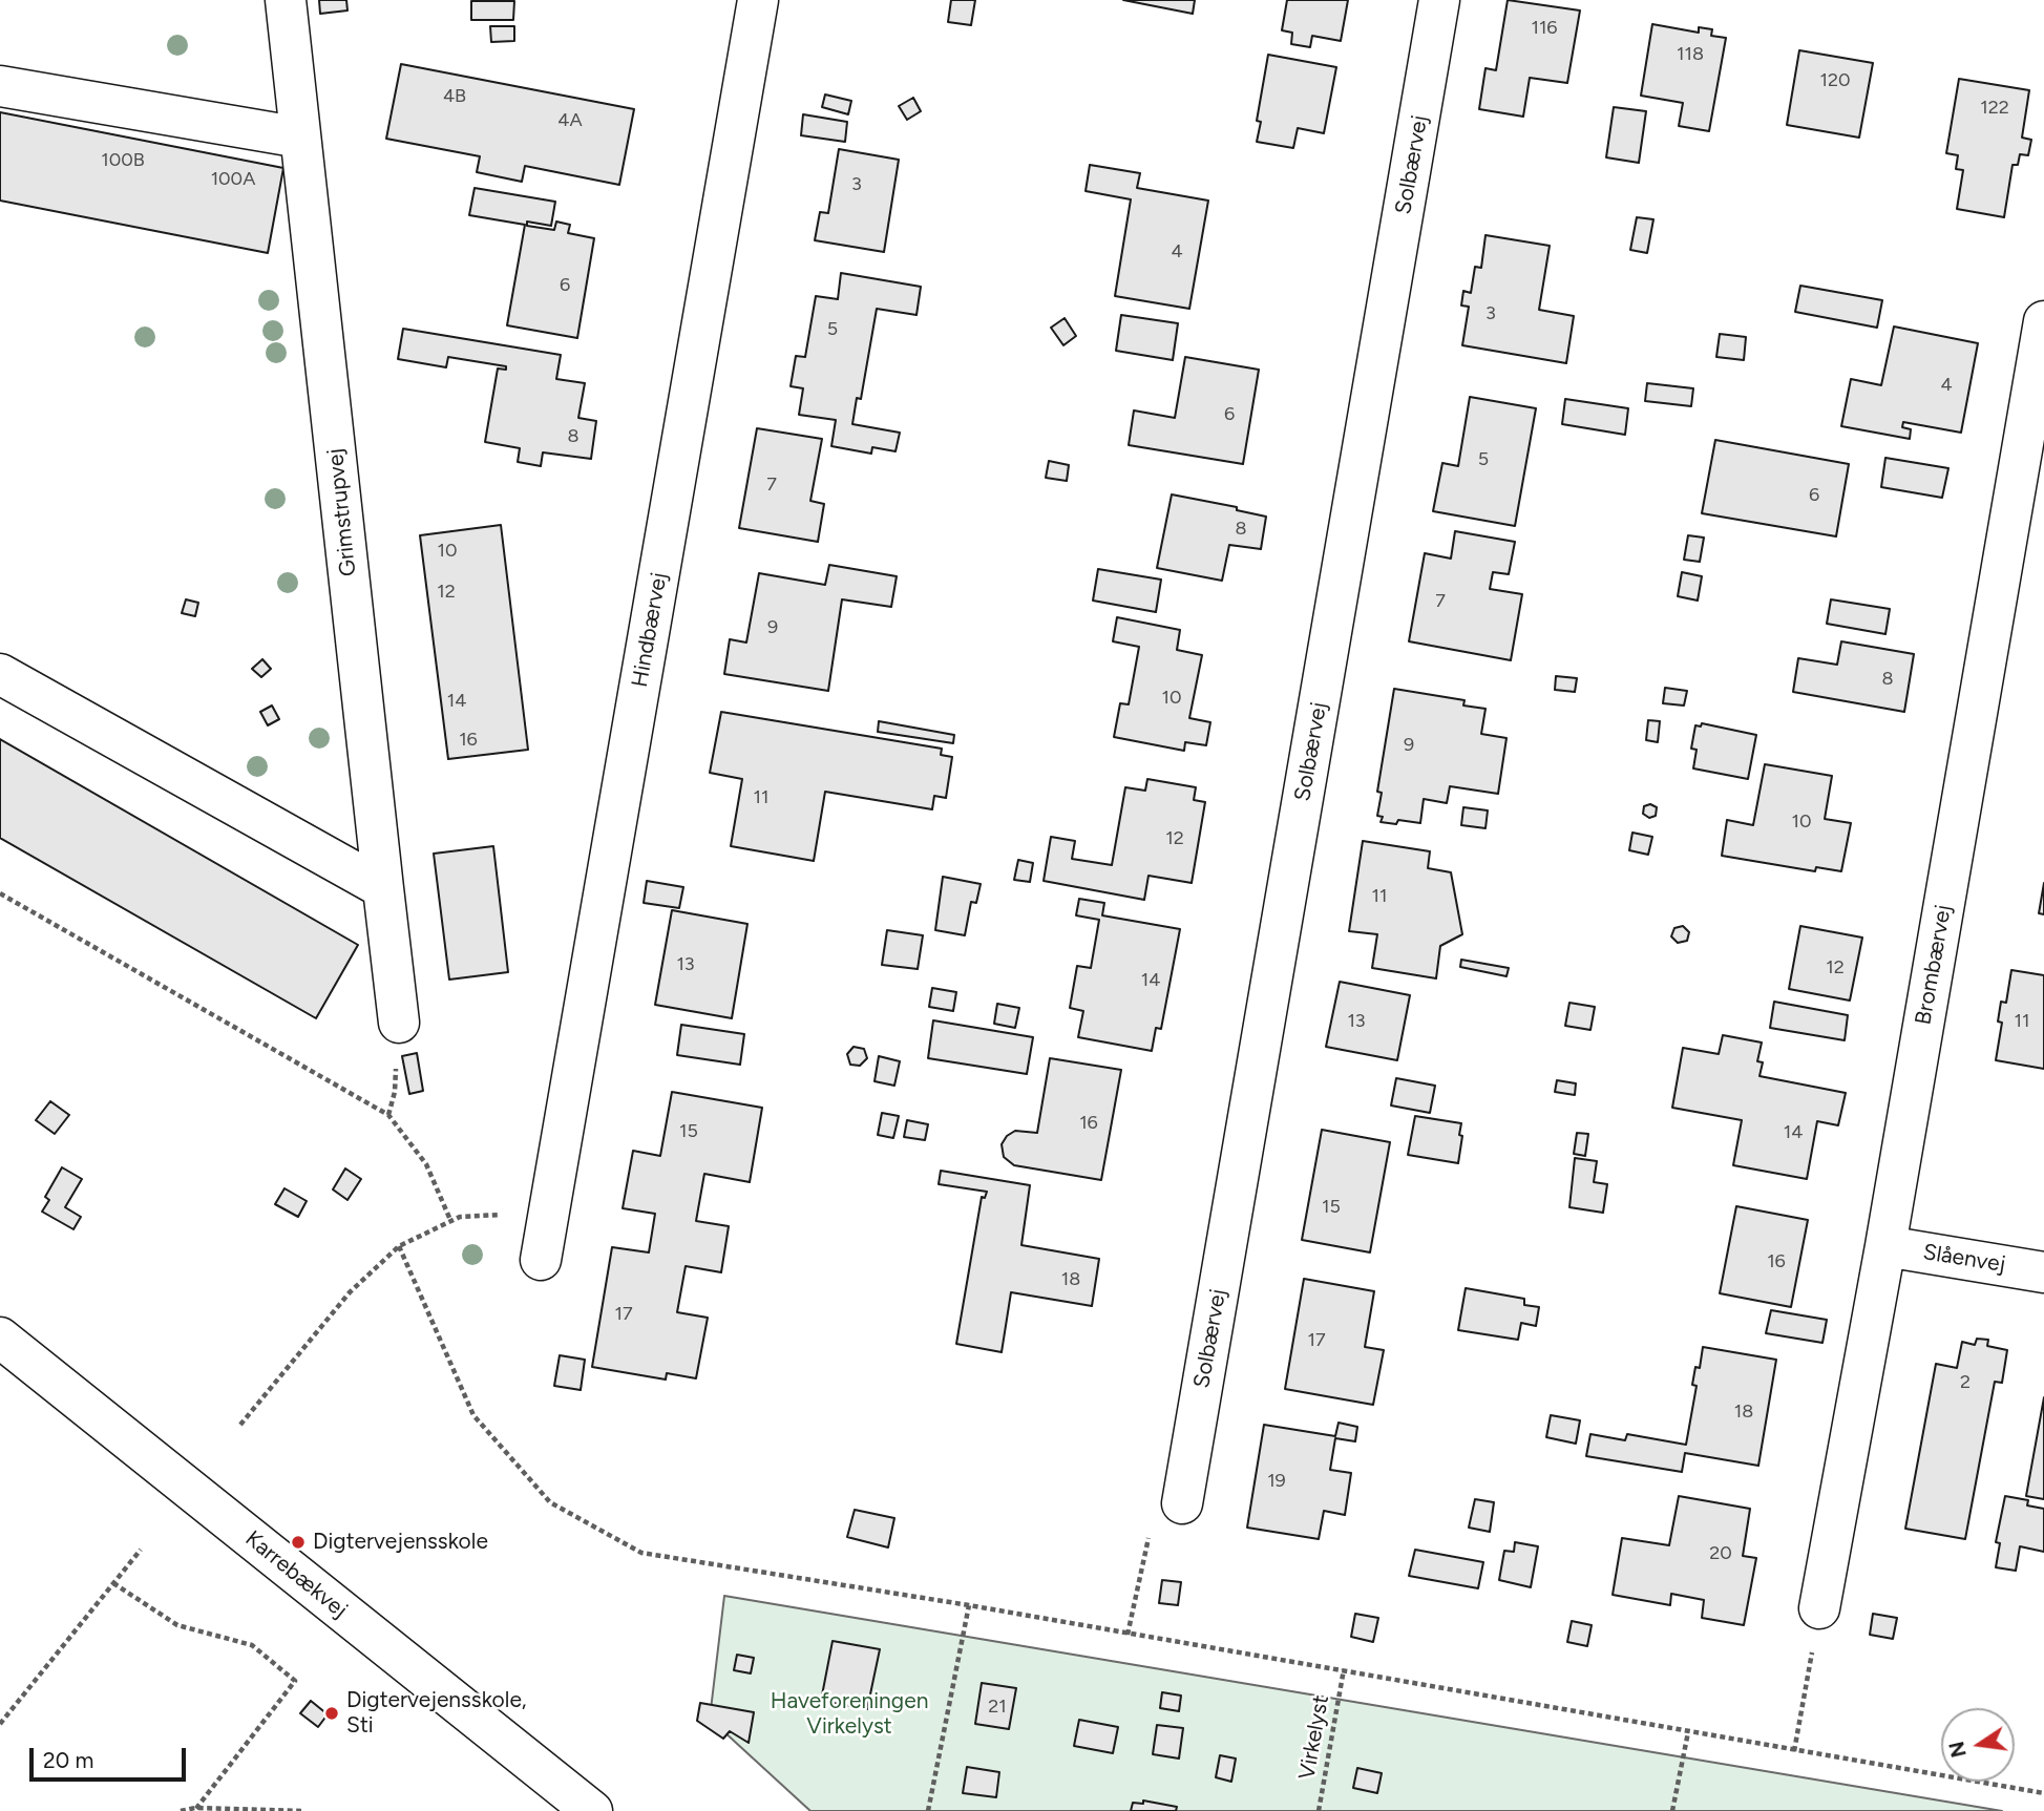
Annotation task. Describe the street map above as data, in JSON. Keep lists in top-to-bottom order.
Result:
{
  "streets": {
    "street": [
      "Solbærvej",
      "Grimstrupvej",
      "Hindbærvej",
      "Brombærvej",
      "Slåenvej",
      "Karrebækvej"
    ],
    "path": ["Virkelyst"]
  },
  "crossings": [
    ["Brombærvej", "Slåenvej"]
  ],
  "parks": ["Haveforeningen Virkelyst"],
  "places": ["Digtervejensskole", "Digtervejensskole, Sti"],
  "house_numbers": [
    "116",
    "118",
    "120",
    "4B",
    "122",
    "4A",
    "100B",
    "100A",
    "3",
    "4",
    "6",
    "3",
    "5",
    "4",
    "6",
    "8",
    "5",
    "7",
    "6",
    "8",
    "10",
    "12",
    "7",
    "9",
    "8",
    "10",
    "14",
    "16",
    "9",
    "11",
    "10",
    "12",
    "11",
    "13",
    "12",
    "14",
    "13",
    "11",
    "16",
    "15",
    "14",
    "15",
    "16",
    "18",
    "17",
    "17",
    "2",
    "18",
    "19",
    "20",
    "21"
  ],
  "scale_bar": "20 m",
  "north": "left"
}
